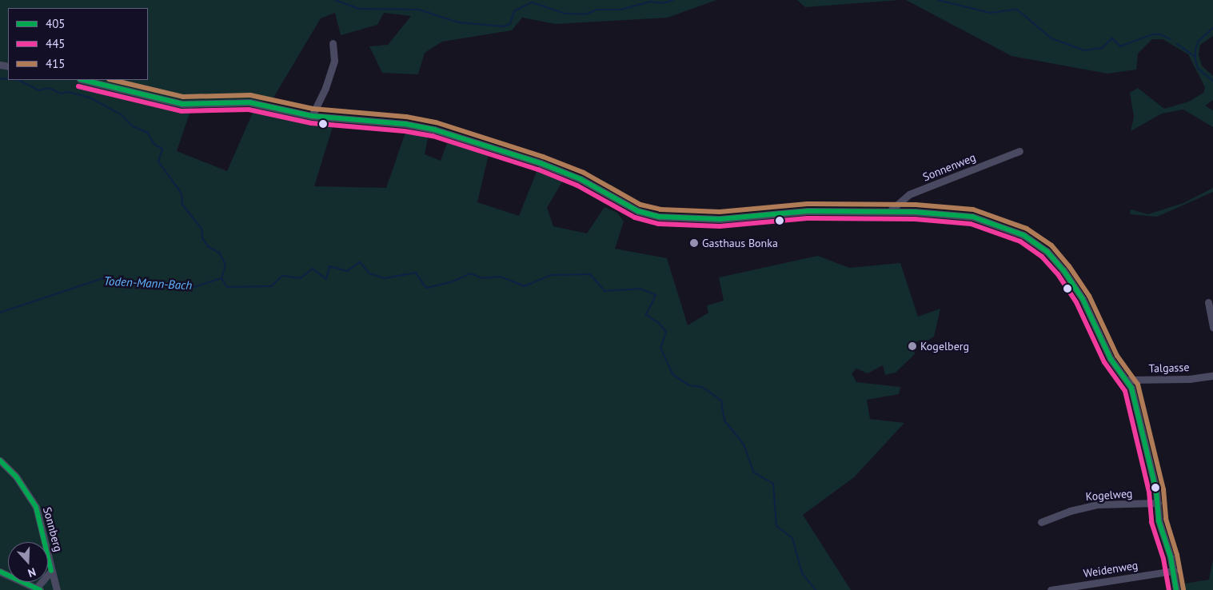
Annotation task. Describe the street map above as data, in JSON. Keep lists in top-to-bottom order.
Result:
{
  "streets": {
    "street": [
      "Sonnenweg",
      "Talgasse",
      "Kogelweg",
      "Sonnberg",
      "Weidenweg"
    ]
  },
  "water": ["Toden-Mann-Bach"],
  "places": ["Gasthaus Bonka", "Kogelberg"],
  "lines": ["transit line 405", "transit line 415", "transit line 445"],
  "legend": ["405", "445", "415"],
  "north": "bottom"
}
